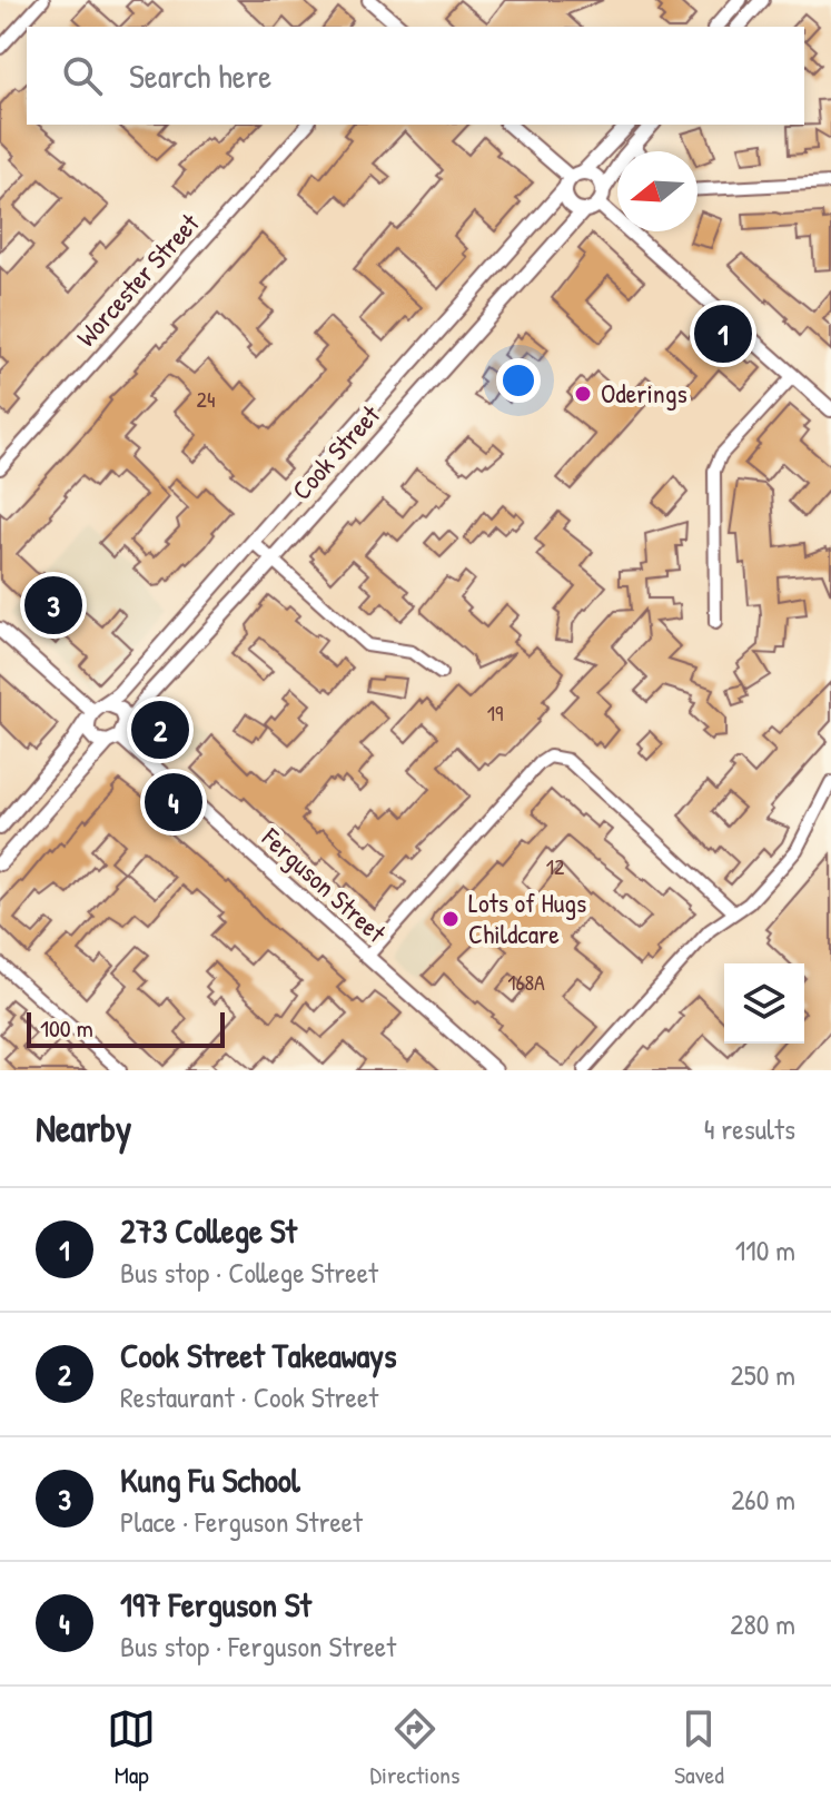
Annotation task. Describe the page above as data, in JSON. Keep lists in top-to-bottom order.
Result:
{
  "streets": {
    "street": ["Worcester Street", "Cook Street", "Ferguson Street"]
  },
  "crossings": [
    ["Cook Street", "Ferguson Street"]
  ],
  "places": ["Oderings", "Lots of Hugs Childcare"],
  "house_numbers": [
    "24",
    "19",
    "12",
    "168A"
  ],
  "scale_bar": "100 m",
  "north": "left",
  "page": {
    "search": "Search here",
    "pins": [
      "1",
      "3",
      "2",
      "4"
    ],
    "scale": "100 m",
    "heading": ["Nearby", "4 results"],
    "list": [
      {
        "mark": "1",
        "name": "273 College St",
        "note": "Bus stop · College Street",
        "value": "110 m"
      },
      {
        "mark": "2",
        "name": "Cook Street Takeaways",
        "note": "Restaurant · Cook Street",
        "value": "250 m"
      },
      {
        "mark": "3",
        "name": "Kung Fu School",
        "note": "Place · Ferguson Street",
        "value": "260 m"
      },
      {
        "mark": "4",
        "name": "197 Ferguson St",
        "note": "Bus stop · Ferguson Street",
        "value": "280 m"
      }
    ],
    "nav": ["Map", "Directions", "Saved"]
  }
}
